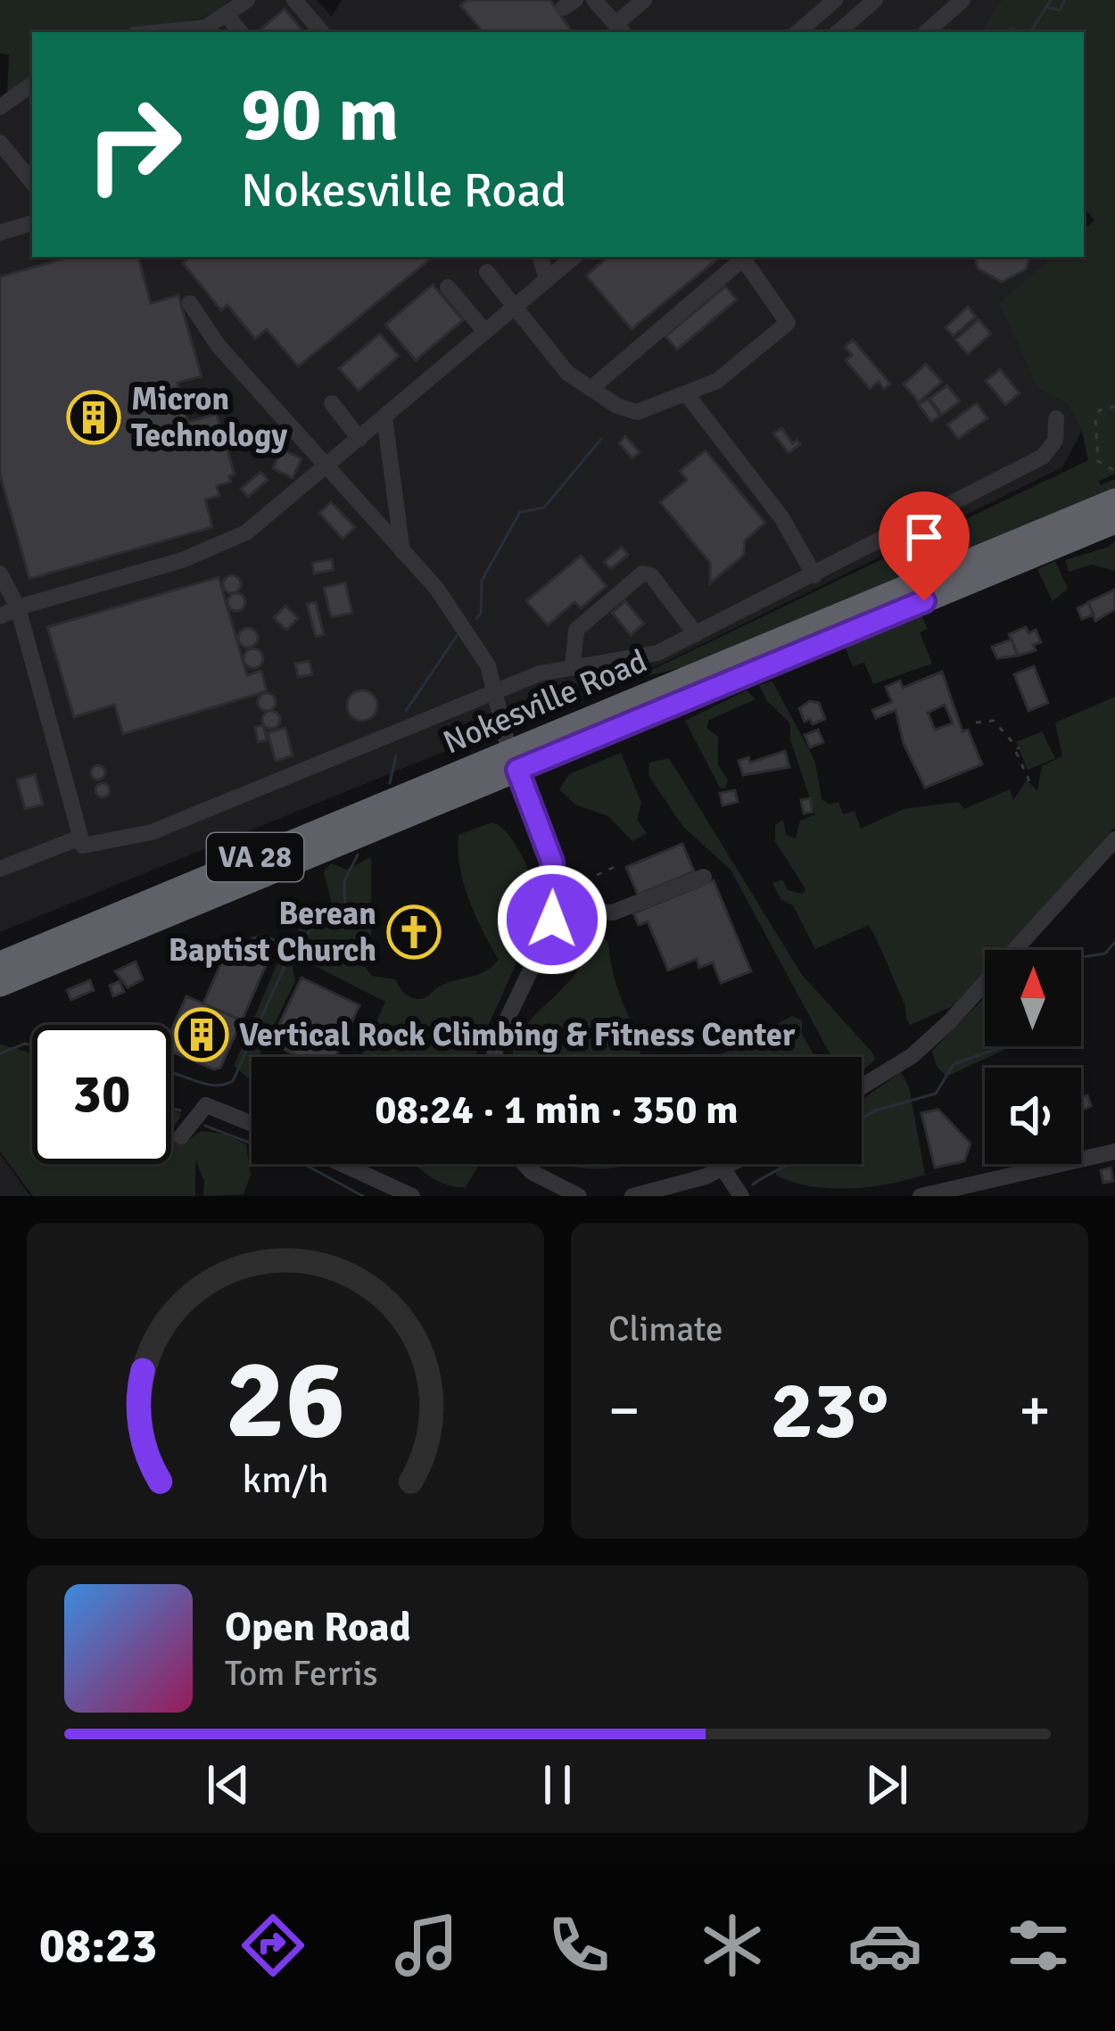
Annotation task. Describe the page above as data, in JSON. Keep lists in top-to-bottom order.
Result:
{
  "streets": {
    "highway": ["Nokesville Road", "VA 28"]
  },
  "places": {
    "building": ["Micron Technology", "Vertical Rock Climbing & Fitness Center"],
    "church": ["Berean Baptist Church"]
  },
  "north": "top",
  "page": {
    "turn": ["90 m", "Nokesville Road"],
    "limit": "30",
    "trip": "08:24 · 1 min · 350 m",
    "tile": "Climate",
    "heat": ["−", "23°", "+"],
    "song": ["Open Road", "Tom Ferris"],
    "tabs": "08:23",
    "gauge": ["26", "km/h"]
  }
}
